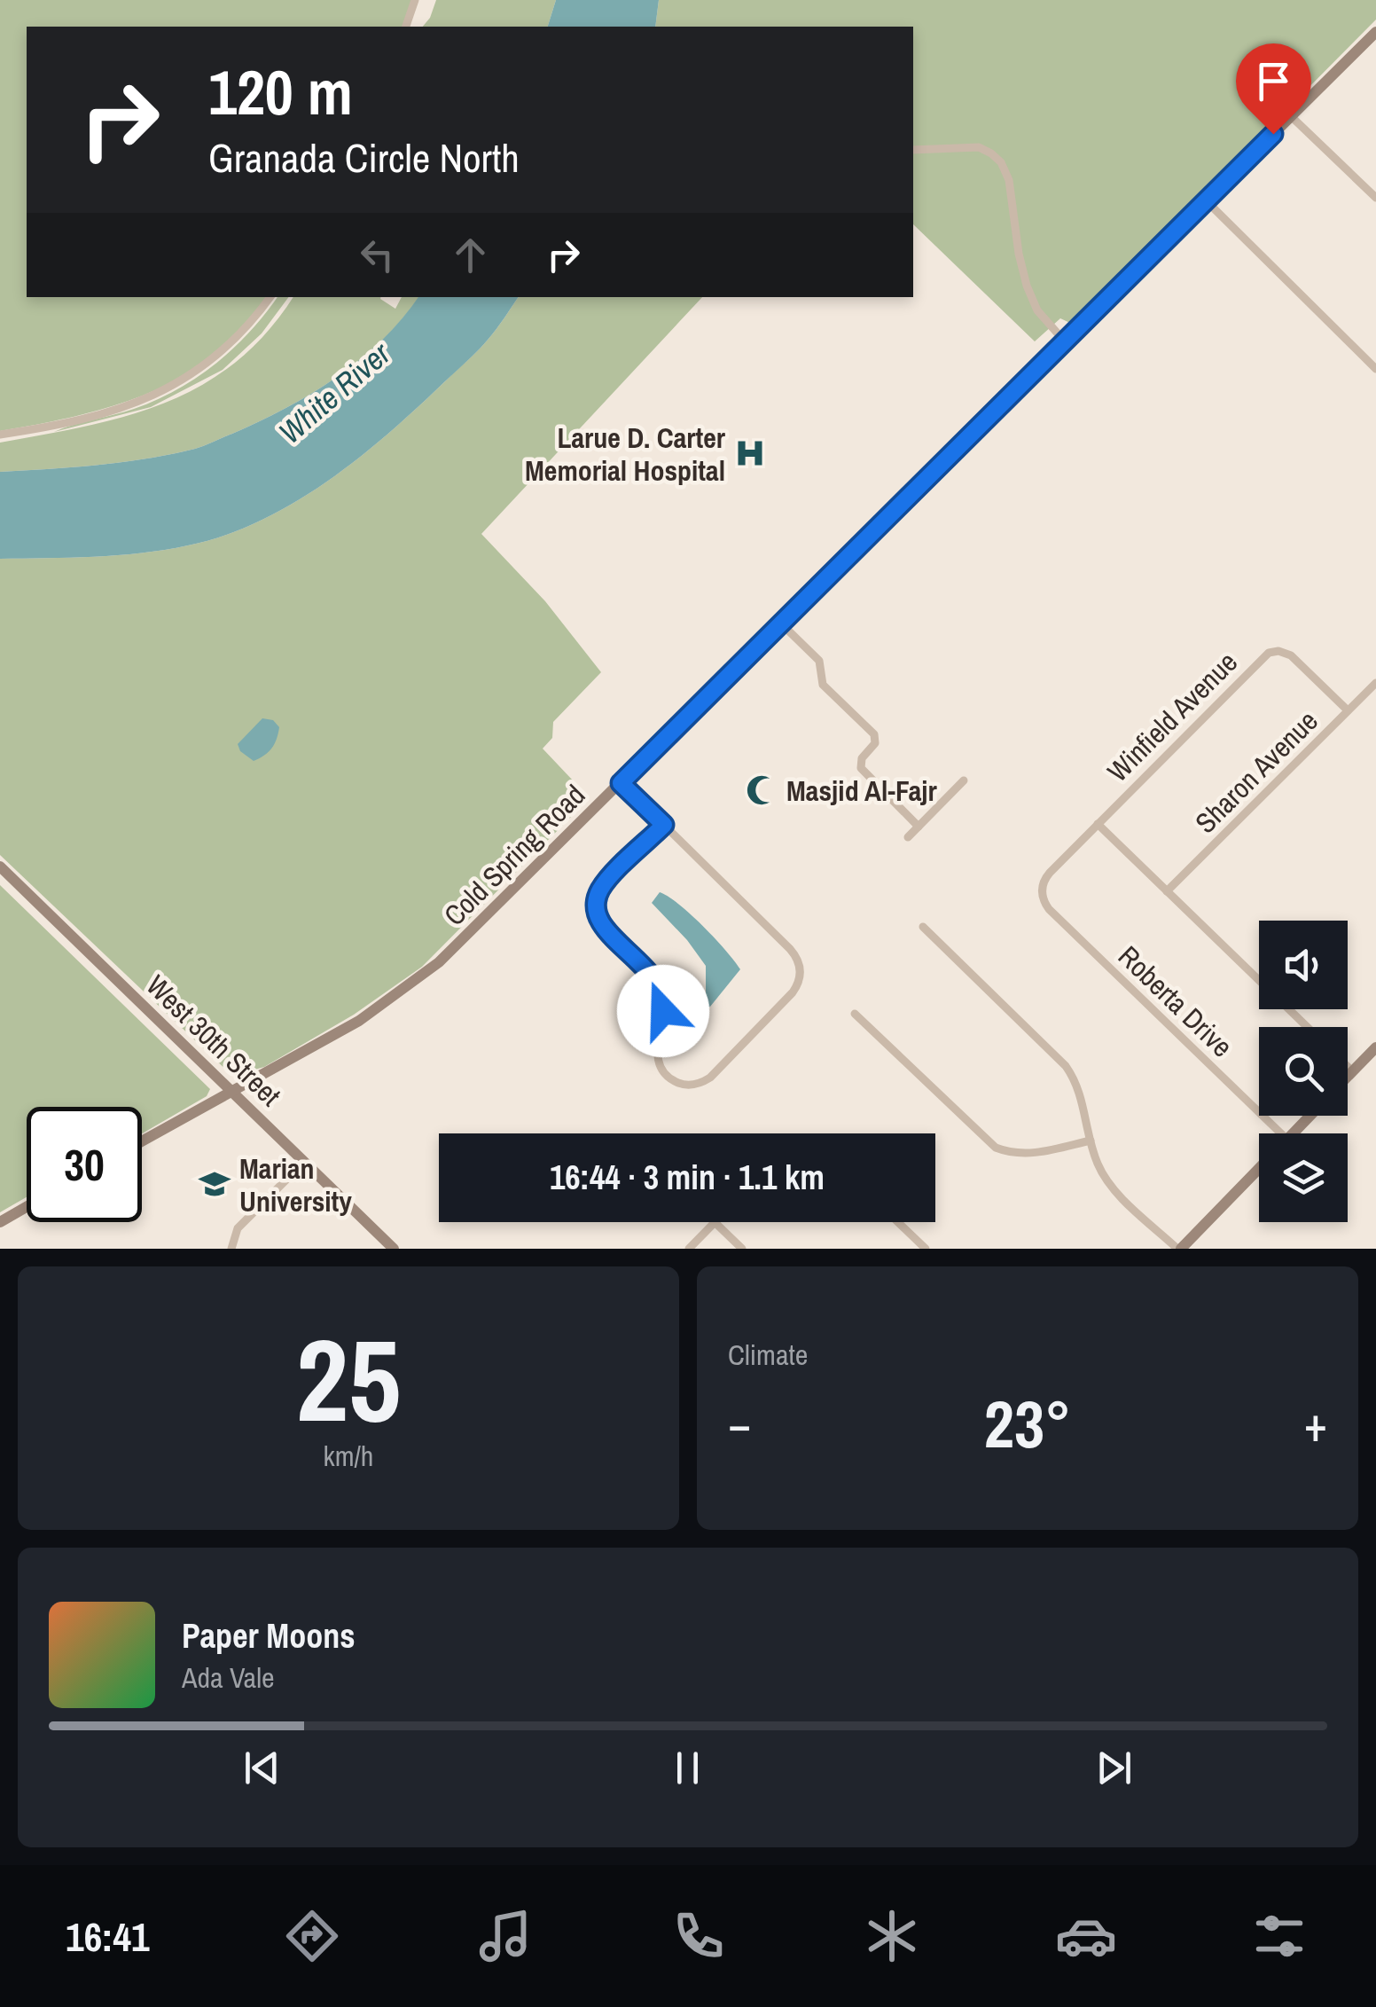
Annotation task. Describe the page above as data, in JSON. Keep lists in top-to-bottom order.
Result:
{
  "streets": {
    "street": [
      "Winfield Avenue",
      "Sharon Avenue",
      "Cold Spring Road",
      "Roberta Drive",
      "West 30th Street"
    ]
  },
  "crossings": [
    ["Winfield Avenue", "Sharon Avenue"],
    ["Winfield Avenue", "Roberta Drive"],
    ["Cold Spring Road", "West 30th Street"]
  ],
  "water": ["White River"],
  "places": {
    "hospital": ["Larue D. Carter Memorial Hospital"],
    "mosque": ["Masjid Al-Fajr"],
    "school or university": ["Marian University"]
  },
  "page": {
    "turn": ["120 m", "Granada Circle North"],
    "limit": "30",
    "trip": "16:44 · 3 min · 1.1 km",
    "tile": [
      ["25", "km/h"],
      "Climate"
    ],
    "heat": ["−", "23°", "+"],
    "song": ["Paper Moons", "Ada Vale"],
    "tabs": "16:41"
  }
}
